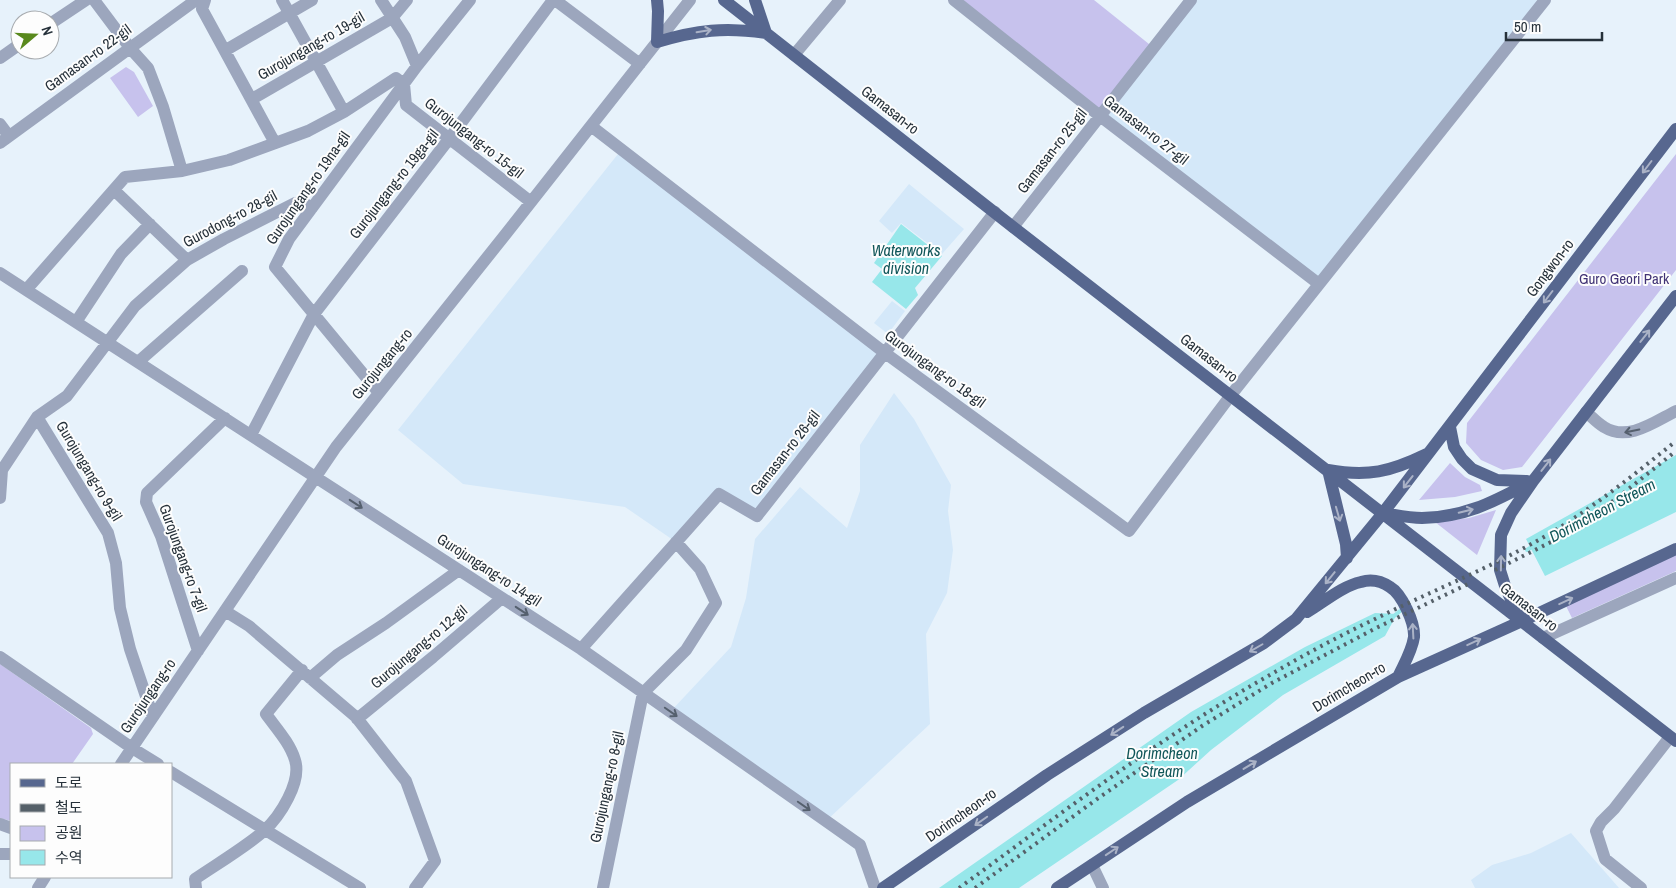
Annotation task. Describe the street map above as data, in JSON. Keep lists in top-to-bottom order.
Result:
{
  "streets": {
    "main road": ["Gamasan-ro", "Gongwon-ro", "Dorimcheon-ro"],
    "street": [
      "Gurojungang-ro 19-gil",
      "Gamasan-ro 22-gil",
      "Gamasan-ro 27-gil",
      "Gurojungang-ro 15-gil",
      "Gamasan-ro 25-gil",
      "Gurojungang-ro 19ga-gil",
      "Gurojungang-ro 19na-gil",
      "Gurodong-ro 28-gil",
      "Gurojungang-ro",
      "Gurojungang-ro 18-gil",
      "Gamasan-ro 26-gil",
      "Gurojungang-ro 9-gil",
      "Gurojungang-ro 7-gil",
      "Gurojungang-ro 14-gil",
      "Gurojungang-ro 12-gil",
      "Gurojungang-ro 8-gil"
    ]
  },
  "crossings": [
    ["Gamasan-ro", "Gamasan-ro 25-gil"],
    ["Gamasan-ro", "Gongwon-ro"],
    ["Gamasan-ro", "Gurojungang-ro 18-gil"],
    ["Gamasan-ro", "Gamasan-ro 26-gil"],
    ["Gamasan-ro", "Dorimcheon-ro"],
    ["Gamasan-ro 27-gil", "Gamasan-ro 25-gil"],
    ["Gurojungang-ro 15-gil", "Gurojungang-ro 19ga-gil"],
    ["Gurojungang-ro 15-gil", "Gurojungang-ro 19na-gil"],
    ["Gurojungang-ro 15-gil", "Gurojungang-ro"],
    ["Gurojungang-ro 19ga-gil", "Gurojungang-ro 19na-gil"],
    ["Gurojungang-ro 19na-gil", "Gurodong-ro 28-gil"],
    ["Gurojungang-ro 19na-gil", "Gurojungang-ro"],
    ["Gurodong-ro 28-gil", "Gurojungang-ro 9-gil"],
    ["Gongwon-ro", "Dorimcheon-ro"],
    ["Gurojungang-ro", "Gurojungang-ro 18-gil"],
    ["Gurojungang-ro", "Gurojungang-ro 9-gil"],
    ["Gurojungang-ro", "Gurojungang-ro 7-gil"],
    ["Gurojungang-ro", "Gurojungang-ro 14-gil"],
    ["Gurojungang-ro 18-gil", "Gamasan-ro 26-gil"],
    ["Gamasan-ro 26-gil", "Gurojungang-ro 14-gil"],
    ["Gurojungang-ro 14-gil", "Gurojungang-ro 12-gil"],
    ["Gurojungang-ro 14-gil", "Gurojungang-ro 8-gil"]
  ],
  "one_way": ["Gurojungang-ro 14-gil"],
  "water": ["Waterworks division", "Dorimcheon Stream"],
  "parks": ["Guro Geori Park"],
  "legend": [
    "도로",
    "철도",
    "공원",
    "수역"
  ],
  "scale_bar": "50 m",
  "north": "right"
}
